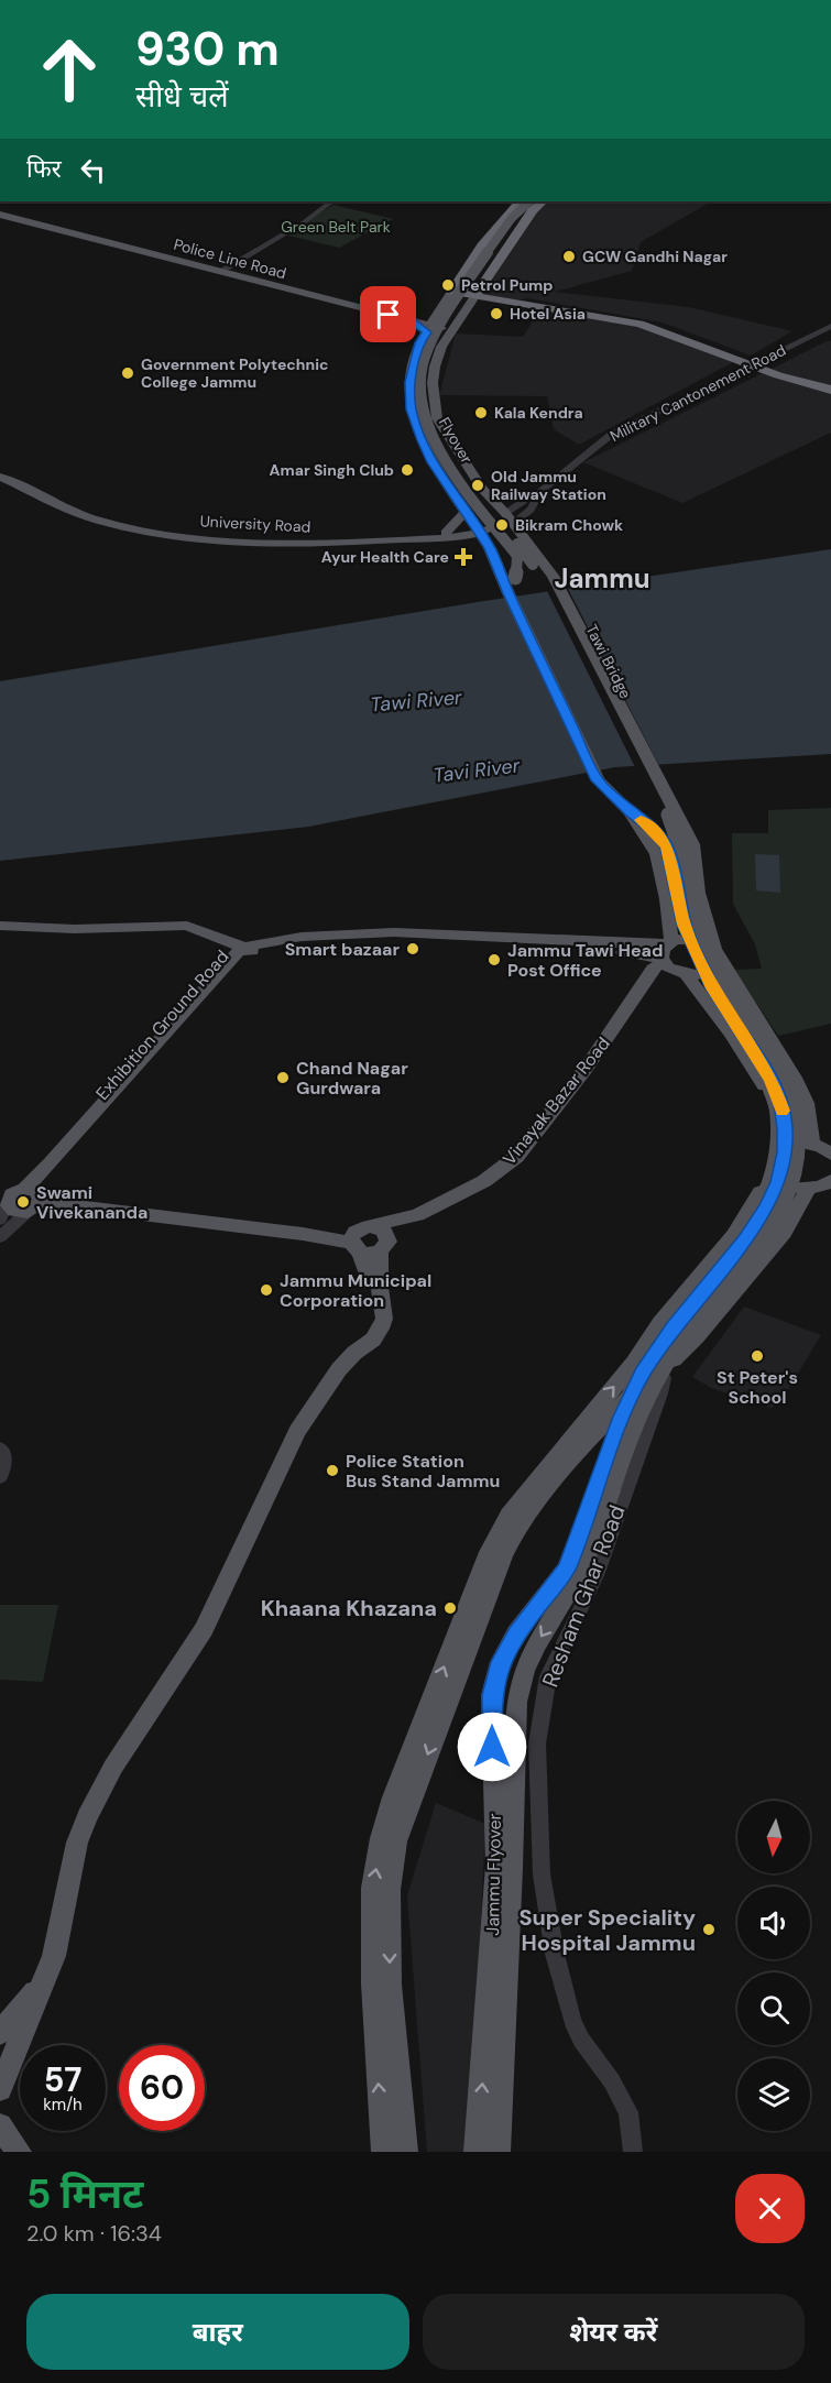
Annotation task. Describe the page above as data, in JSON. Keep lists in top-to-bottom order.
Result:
{
  "streets": {
    "main road": [
      "Police Line Road",
      "Flyover",
      "University Road",
      "Tawi Bridge",
      "Exhibition Ground Road",
      "Vinayak Bazar Road",
      "Jammu Flyover"
    ],
    "street": ["Military Cantonement Road", "Resham Ghar Road"]
  },
  "crossings": [
    ["Flyover", "Tawi Bridge"],
    ["Tawi Bridge", "Jammu Flyover"],
    ["Exhibition Ground Road", "Vinayak Bazar Road"]
  ],
  "districts": ["Jammu"],
  "water": ["Tawi River", "Tavi River"],
  "parks": ["Green Belt Park"],
  "places": {
    "other": [
      "GCW Gandhi Nagar",
      "Petrol Pump",
      "Hotel Asia",
      "Government Polytechnic College Jammu",
      "Kala Kendra",
      "Amar Singh Club",
      "Old Jammu Railway Station",
      "Bikram Chowk",
      "Smart bazaar",
      "Jammu Tawi Head Post Office",
      "Chand Nagar Gurdwara",
      "Swami Vivekananda",
      "Jammu Municipal Corporation",
      "St Peter's School",
      "Police Station Bus Stand Jammu",
      "Khaana Khazana",
      "Super Speciality Hospital Jammu"
    ],
    "health": ["Ayur Health Care"]
  },
  "north": "bottom",
  "page": {
    "turn": ["930 m", "सीधे चलें"],
    "then": "फिर",
    "speed": "57 km/h",
    "limit": "60",
    "heading": ["5 मिनट", "2.0 km · 16:34"],
    "buttons": ["बाहर", "शेयर करें"]
  }
}
